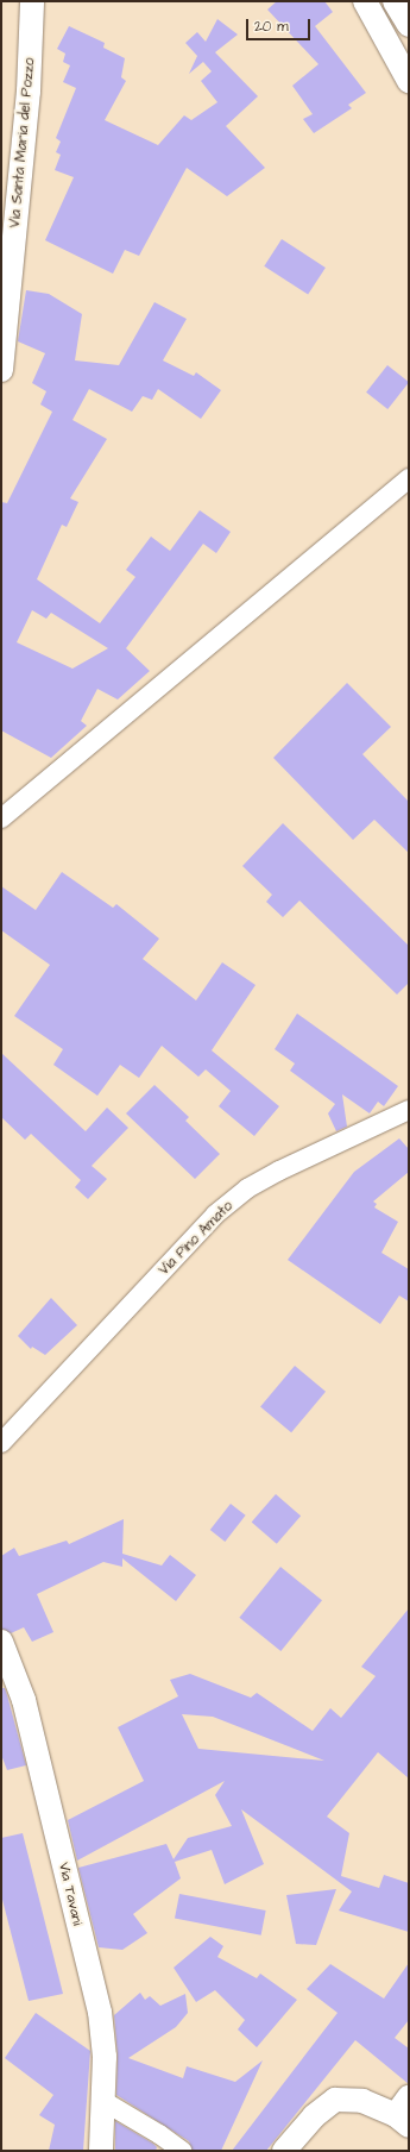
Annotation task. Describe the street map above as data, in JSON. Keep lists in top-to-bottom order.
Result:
{
  "streets": {
    "street": ["Via Santa Maria del Pozzo", "Via Pino Amato", "Via Tavani"]
  },
  "scale_bar": "20 m"
}
